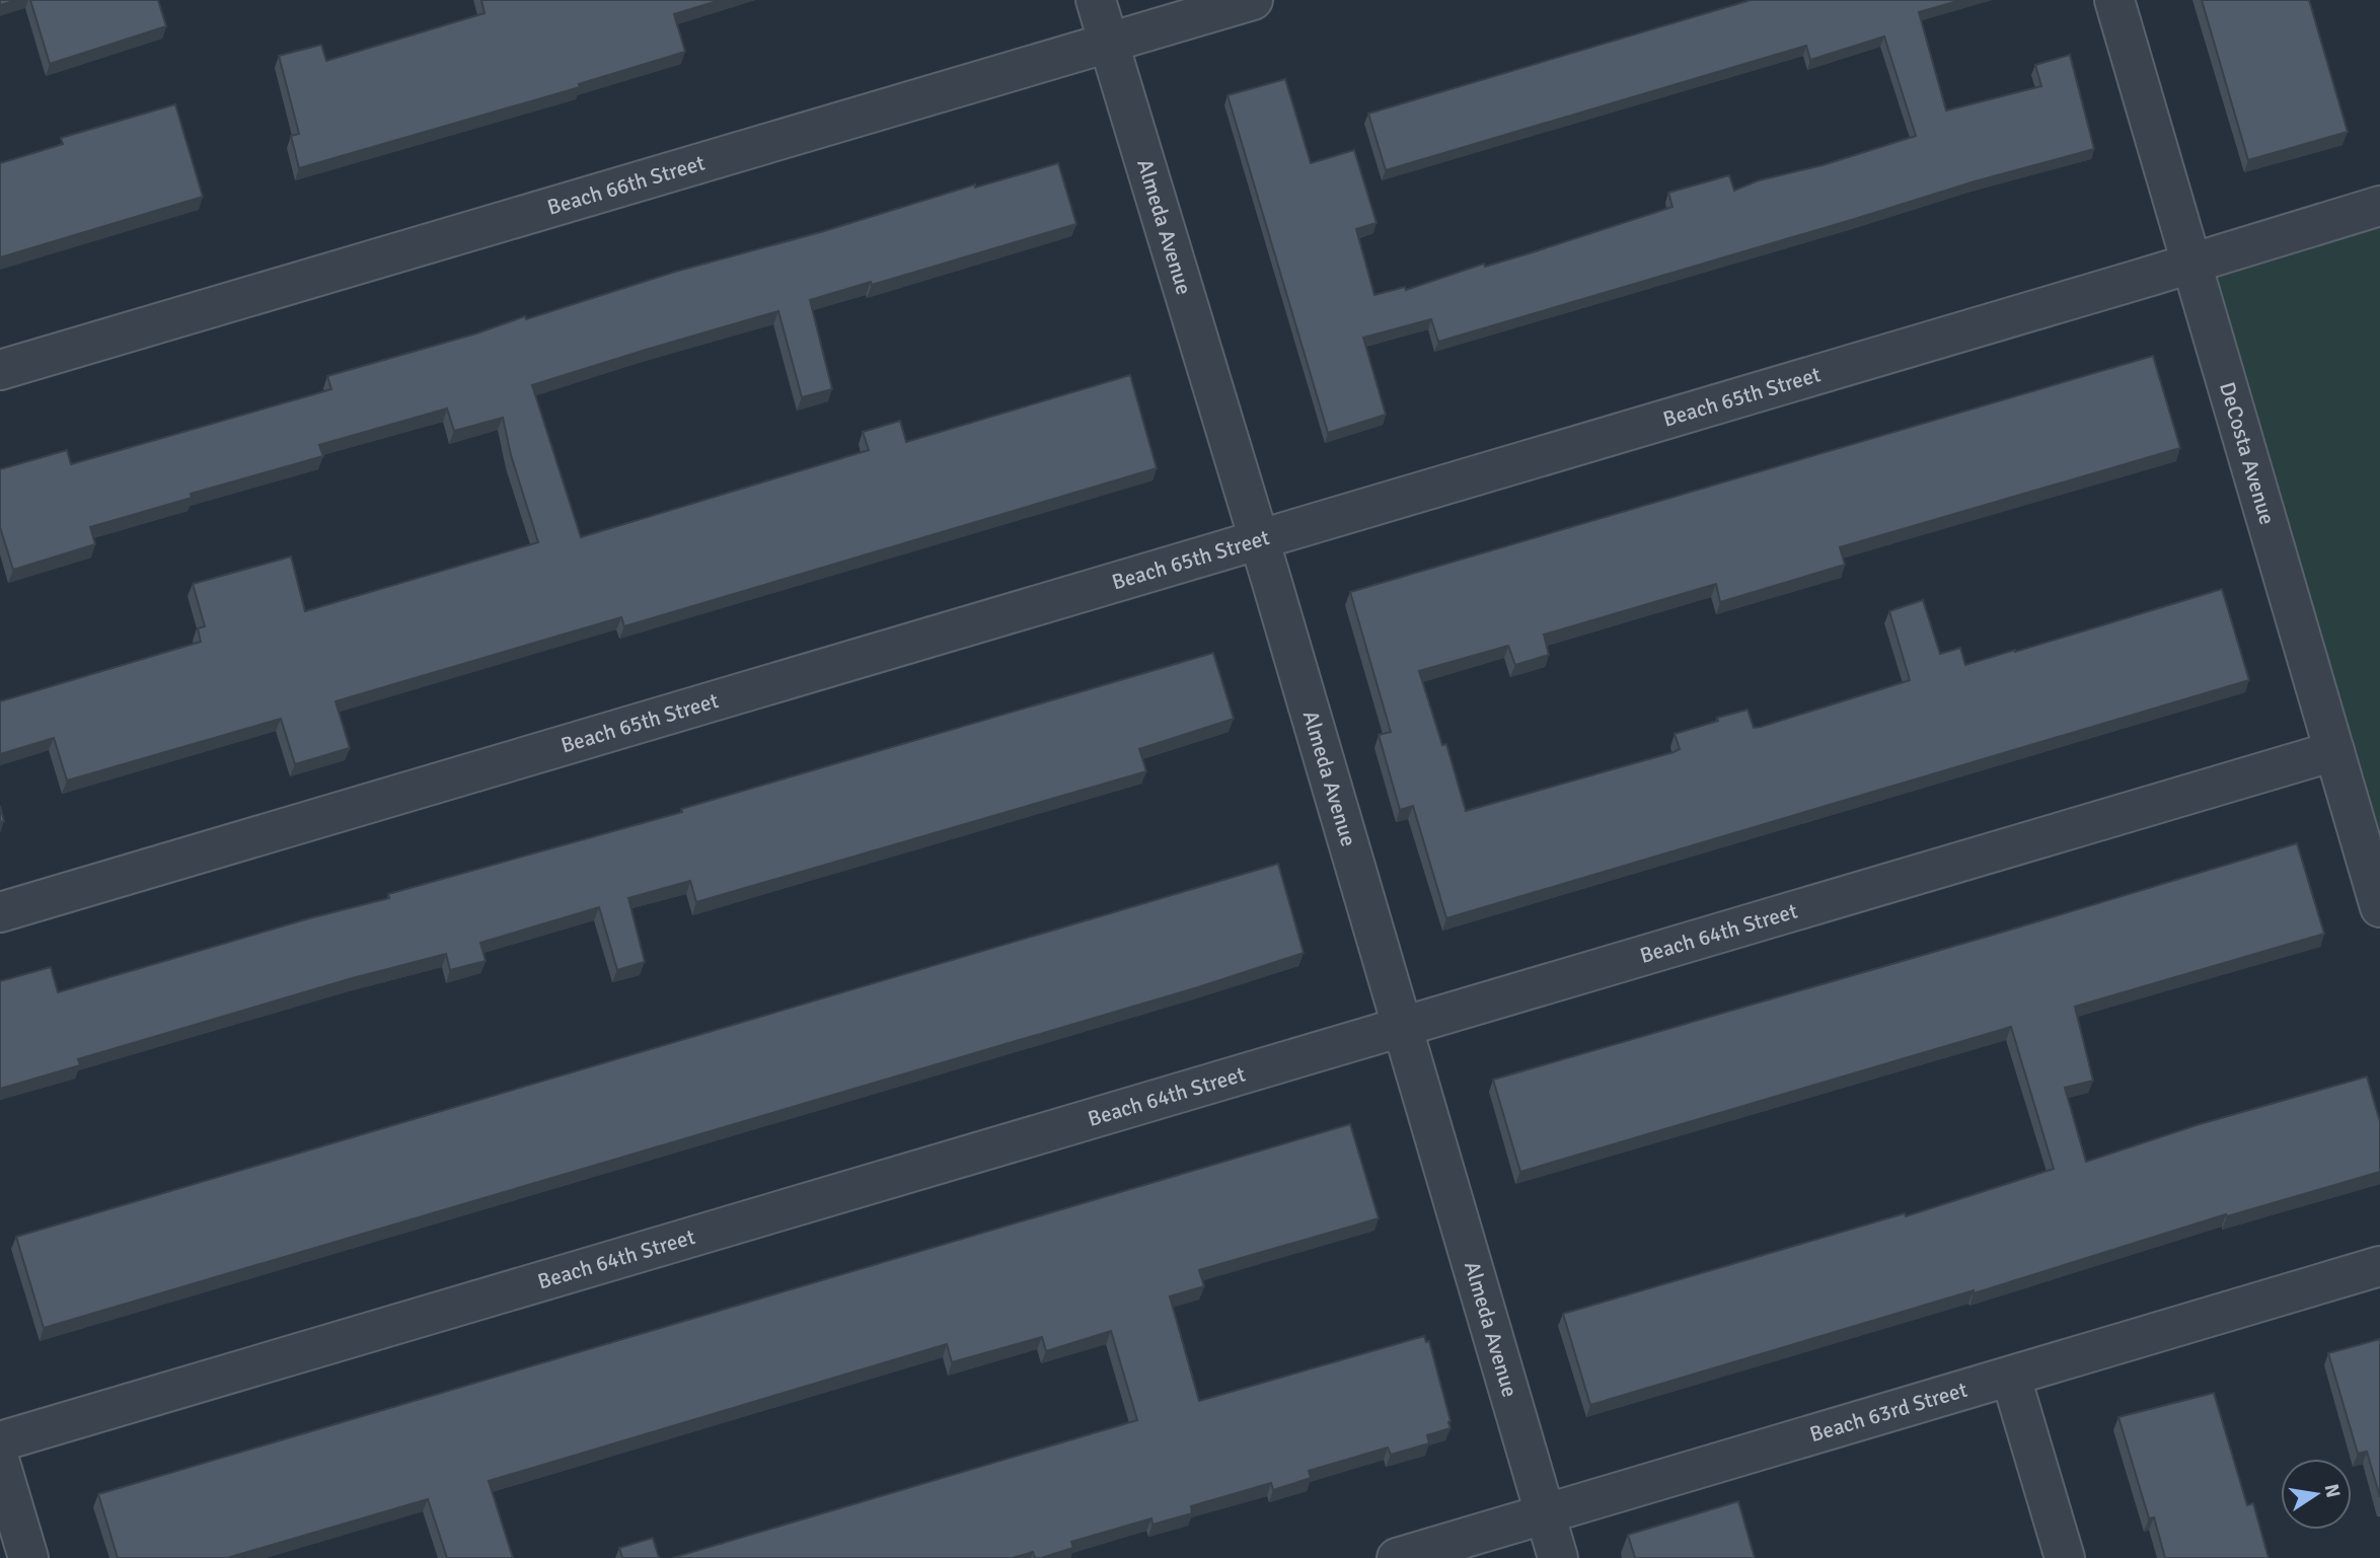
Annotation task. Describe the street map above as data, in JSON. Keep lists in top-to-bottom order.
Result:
{
  "streets": {
    "street": [
      "Beach 66th Street",
      "Almeda Avenue",
      "Beach 65th Street",
      "DeCosta Avenue",
      "Beach 64th Street",
      "Beach 63rd Street"
    ]
  },
  "crossings": [
    ["Beach 66th Street", "Almeda Avenue"],
    ["Almeda Avenue", "Beach 65th Street"],
    ["Almeda Avenue", "Beach 64th Street"],
    ["Almeda Avenue", "Beach 63rd Street"],
    ["Beach 65th Street", "DeCosta Avenue"],
    ["DeCosta Avenue", "Beach 64th Street"]
  ],
  "north": "right"
}
